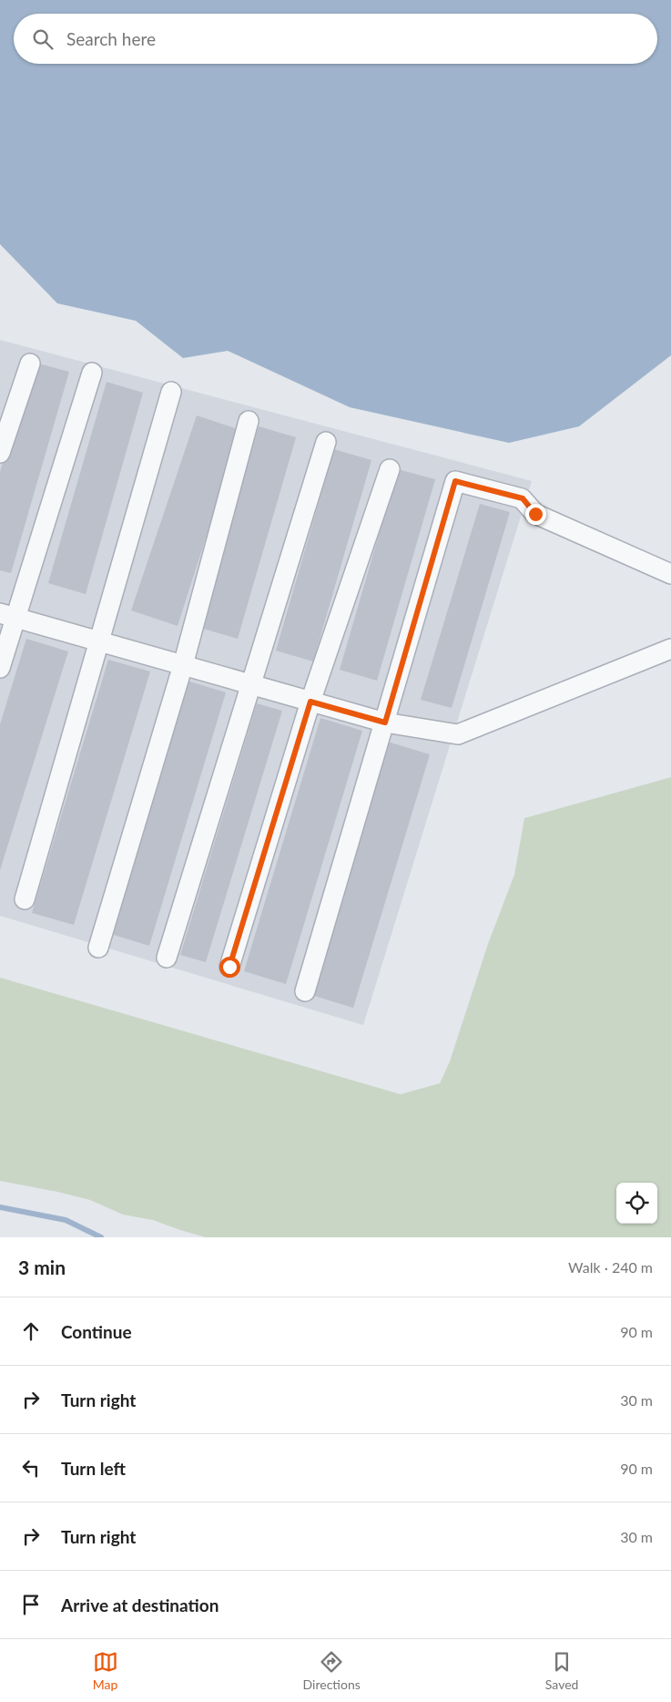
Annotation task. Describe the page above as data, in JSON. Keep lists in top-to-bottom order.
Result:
{
  "page": {
    "search": "Search here",
    "heading": ["3 min", "Walk · 240 m"],
    "list": [
      ["Continue", "90 m"],
      ["Turn right", "30 m"],
      ["Turn left", "90 m"],
      ["Turn right", "30 m"],
      "Arrive at destination"
    ],
    "nav": ["Map", "Directions", "Saved"]
  }
}
